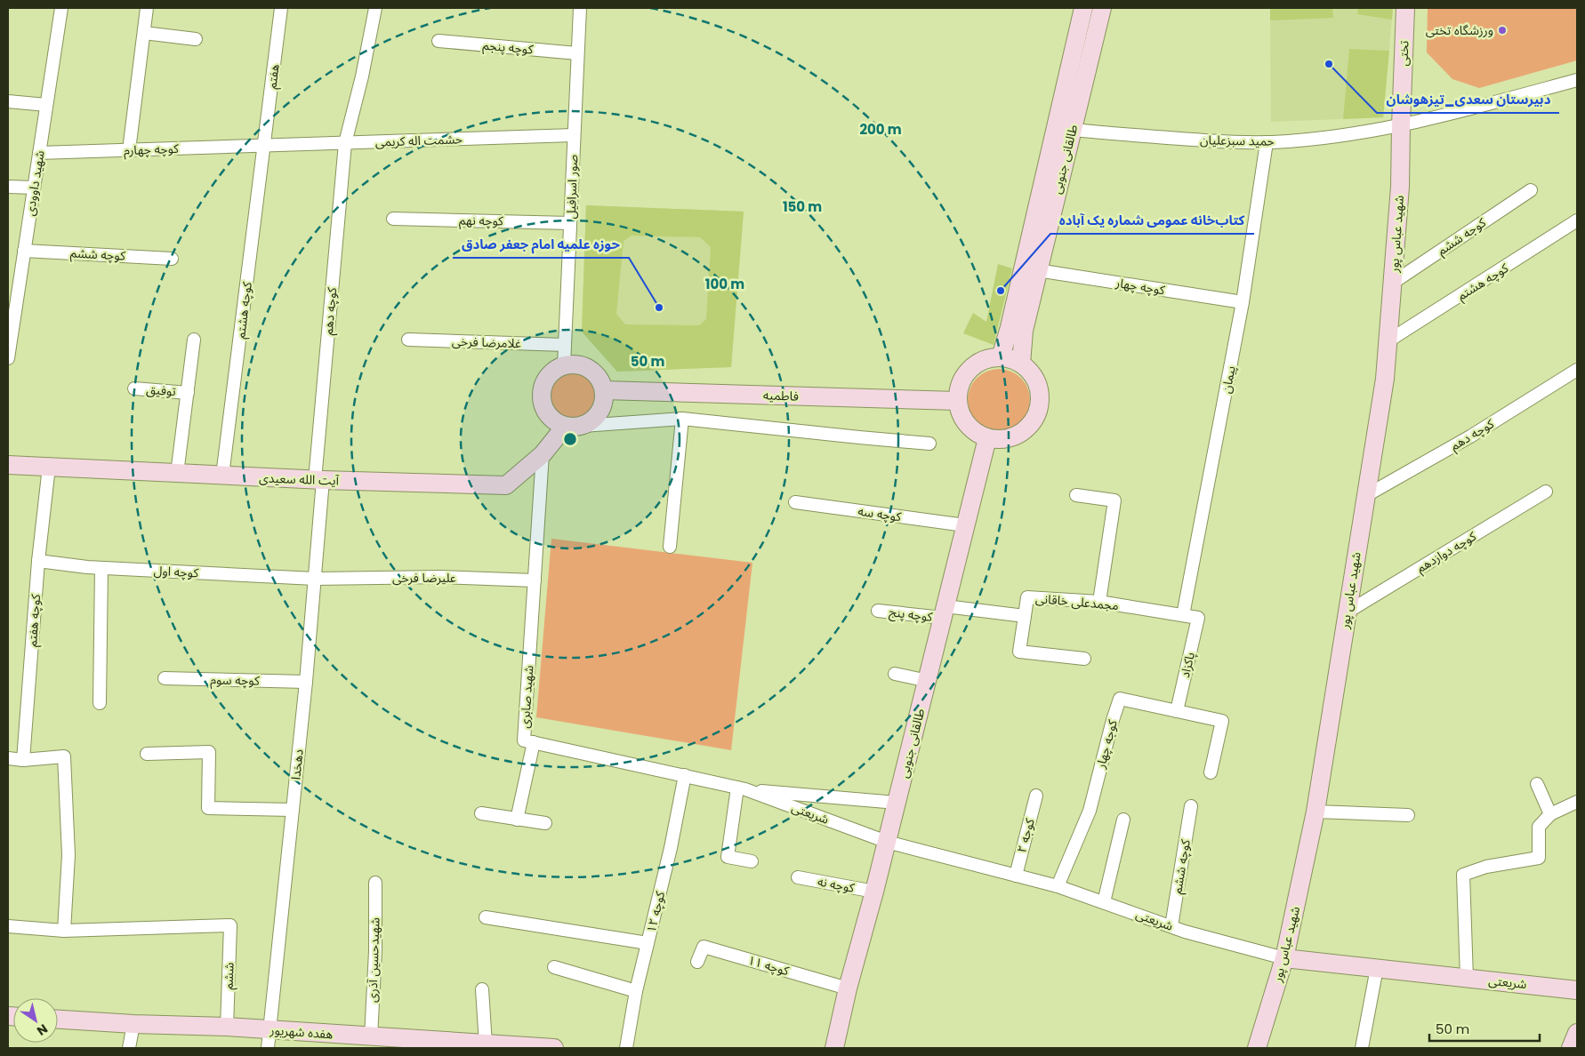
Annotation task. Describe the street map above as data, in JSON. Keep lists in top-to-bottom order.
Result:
{
  "streets": {
    "street": [
      "کوچه پنجم",
      "تختی",
      "هفتم",
      "حشمت اله کریمی",
      "حمید سبزعلیان",
      "کوچه چهارم",
      "طالقانی جنوبی",
      "شهید داوودی",
      "صور اسرافیل",
      "کوچه نهم",
      "شهید عباس پور",
      "کوجه ششم",
      "کوچه ششم",
      "کوچه هشتم",
      "کوچه چهار",
      "کوچه دهم",
      "غلامرضا فرخی",
      "پیمان",
      "توفیق",
      "فاطمیه",
      "آیت الله سعیدی",
      "کوچه سه",
      "کوچه دوازدهم",
      "کوچه اول",
      "علیرضا فرخی",
      "مجمدعلی خاقانی",
      "کوچه پنج",
      "کوچه هفتم",
      "پاکزاد",
      "کوچه سوم",
      "شهید صابری",
      "کوجه چهار",
      "دهخدا",
      "شریعتی",
      "کوجه ۲",
      "کوچه نه",
      "کوچه ۱۲",
      "شهیدحسین آذری",
      "کوچه ۱۱",
      "ششم",
      "هفده شهریور"
    ]
  },
  "crossings": [
    ["کوچه پنجم", "صور اسرافیل"],
    ["تختی", "حمید سبزعلیان"],
    ["تختی", "شهید عباس پور"],
    ["هفتم", "حشمت اله کریمی"],
    ["هفتم", "کوچه چهارم"],
    ["هفتم", "کوچه هشتم"],
    ["حشمت اله کریمی", "کوچه چهارم"],
    ["حشمت اله کریمی", "صور اسرافیل"],
    ["حشمت اله کریمی", "کوچه هشتم"],
    ["حشمت اله کریمی", "کوچه دهم"],
    ["حمید سبزعلیان", "طالقانی جنوبی"],
    ["حمید سبزعلیان", "شهید عباس پور"],
    ["حمید سبزعلیان", "پیمان"],
    ["کوچه چهارم", "شهید داوودی"],
    ["کوچه چهارم", "کوچه هشتم"],
    ["طالقانی جنوبی", "کوچه چهار"],
    ["طالقانی جنوبی", "فاطمیه"],
    ["طالقانی جنوبی", "کوچه سه"],
    ["طالقانی جنوبی", "مجمدعلی خاقانی"],
    ["طالقانی جنوبی", "کوچه پنج"],
    ["طالقانی جنوبی", "شریعتی"],
    ["طالقانی جنوبی", "کوچه نه"],
    ["طالقانی جنوبی", "کوچه ۱۱"],
    ["شهید داوودی", "کوچه ششم"],
    ["صور اسرافیل", "کوچه نهم"],
    ["صور اسرافیل", "غلامرضا فرخی"],
    ["صور اسرافیل", "فاطمیه"],
    ["صور اسرافیل", "آیت الله سعیدی"],
    ["شهید عباس پور", "کوجه ششم"],
    ["شهید عباس پور", "کوچه هشتم"],
    ["شهید عباس پور", "کوچه دهم"],
    ["شهید عباس پور", "کوچه دوازدهم"],
    ["شهید عباس پور", "شریعتی"],
    ["کوچه ششم", "شریعتی"],
    ["کوچه هشتم", "آیت الله سعیدی"],
    ["کوچه چهار", "پیمان"],
    ["کوچه دهم", "آیت الله سعیدی"],
    ["کوچه دهم", "دهخدا"],
    ["پیمان", "مجمدعلی خاقانی"],
    ["فاطمیه", "آیت الله سعیدی"],
    ["آیت الله سعیدی", "کوچه هفتم"],
    ["آیت الله سعیدی", "شهید صابری"],
    ["آیت الله سعیدی", "دهخدا"],
    ["کوچه اول", "علیرضا فرخی"],
    ["کوچه اول", "کوچه هفتم"],
    ["کوچه اول", "دهخدا"],
    ["علیرضا فرخی", "شهید صابری"],
    ["علیرضا فرخی", "دهخدا"],
    ["مجمدعلی خاقانی", "کوچه پنج"],
    ["مجمدعلی خاقانی", "پاکزاد"],
    ["پاکزاد", "کوجه چهار"],
    ["کوچه سوم", "دهخدا"],
    ["شهید صابری", "شریعتی"],
    ["شهید صابری", "کوچه ۱۲"],
    ["کوجه چهار", "شریعتی"],
    ["دهخدا", "هفده شهریور"],
    ["شریعتی", "کوجه ۲"],
    ["شهیدحسین آذری", "هفده شهریور"],
    ["ششم", "هفده شهریور"]
  ],
  "places": [
    "ورزشگاه تختی",
    "دبیرستان سعدی_تیزهوشان",
    "کتاب‌خانه عمومی شماره یک آباده",
    "حوزه علمیه امام جعفر صادق"
  ],
  "scale_bar": "50 m",
  "north": "bottom right",
  "rings": [
    "200 m",
    "150 m",
    "100 m",
    "50 m"
  ]
}
